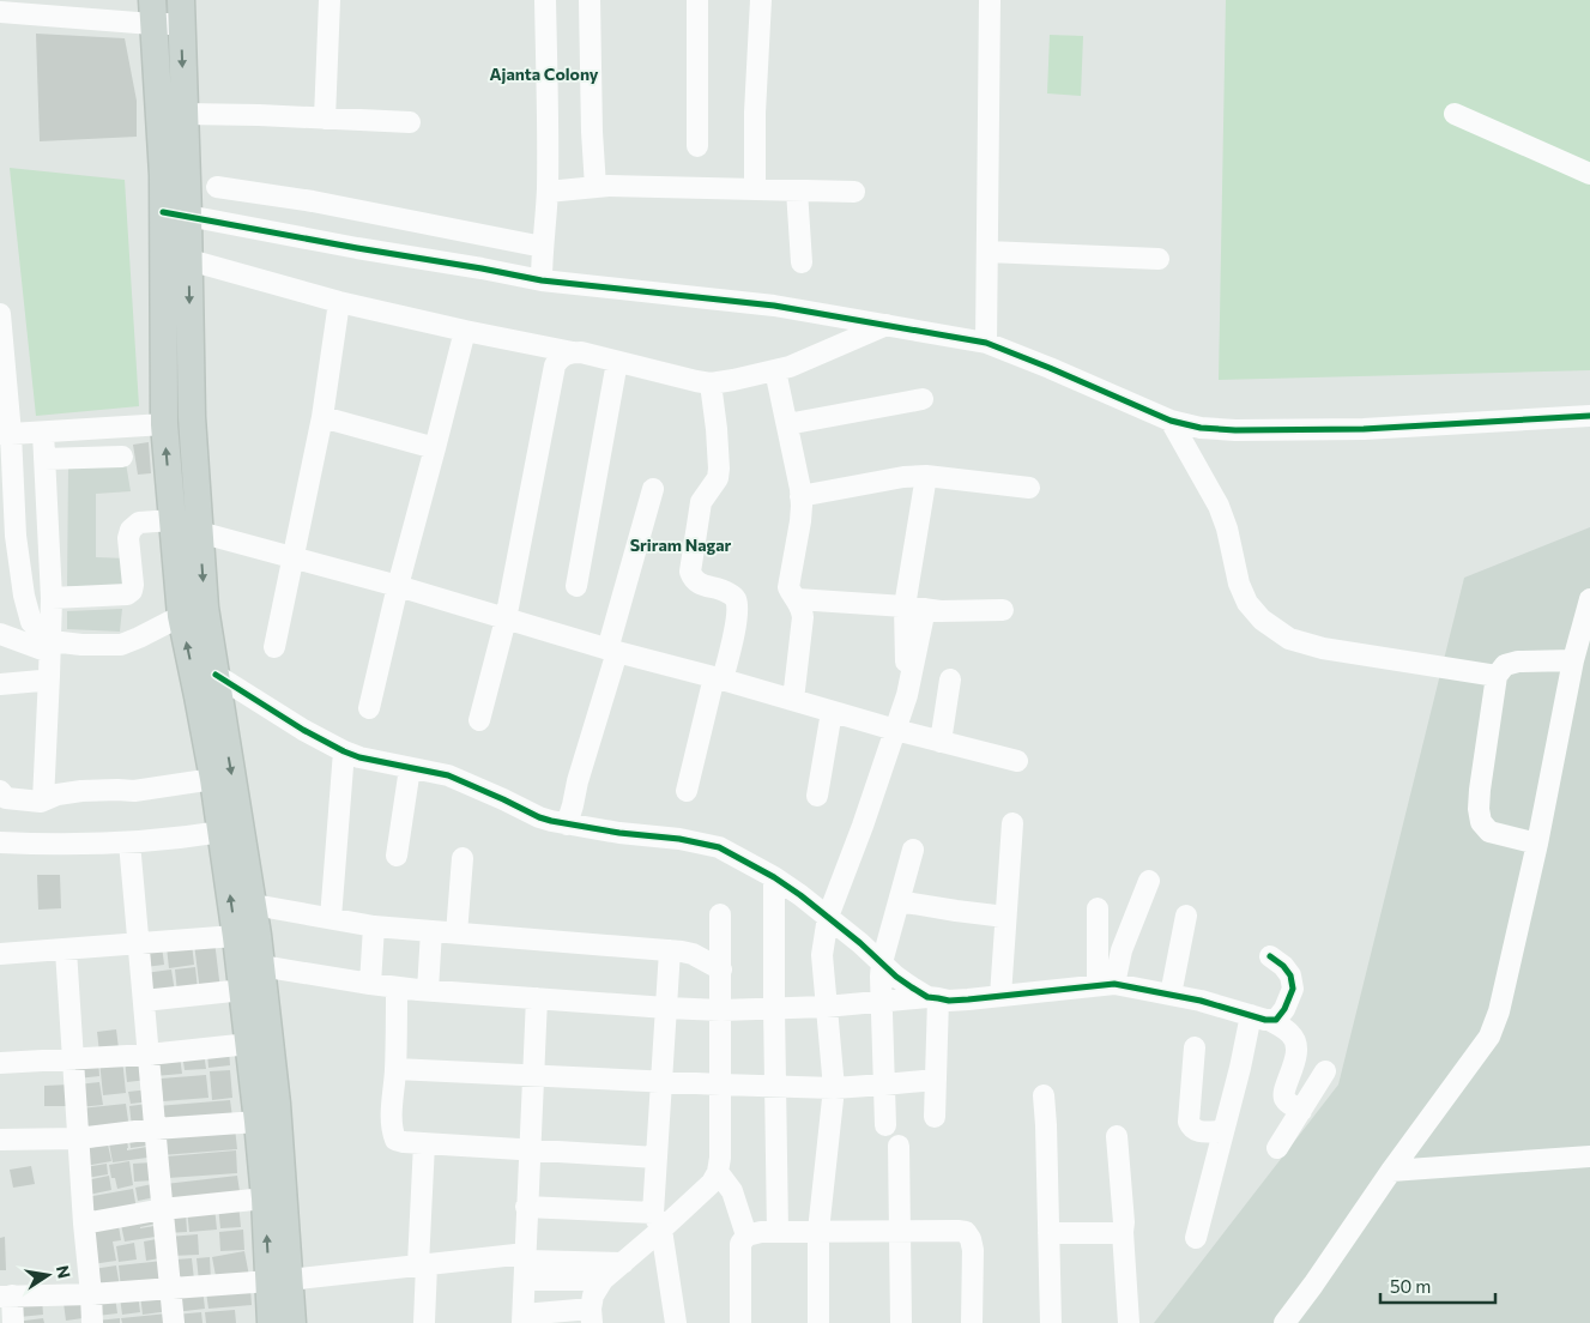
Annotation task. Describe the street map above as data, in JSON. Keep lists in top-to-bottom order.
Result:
{
  "districts": ["Ajanta Colony", "Sriram Nagar"],
  "scale_bar": "50 m",
  "north": "right"
}
